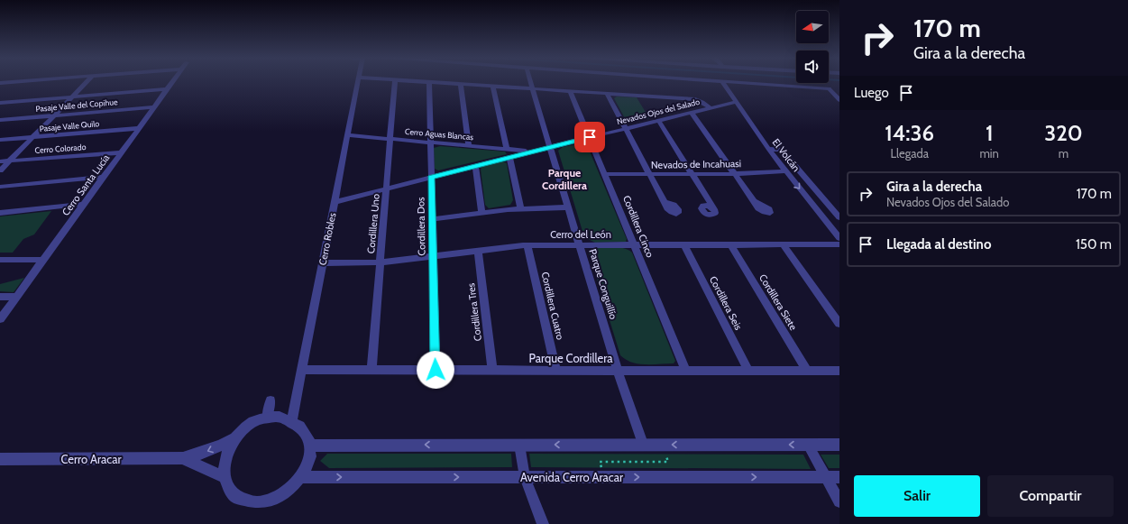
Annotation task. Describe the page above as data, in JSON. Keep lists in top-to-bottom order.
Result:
{
  "streets": {
    "street": [
      "Pasaje Valle del Copihue",
      "Nevados Ojos del Salado",
      "Pasaje Valle Quilo",
      "Cerro Aguas Blancas",
      "Cerro Colorado",
      "El Volcán",
      "Nevados de Incahuasi",
      "Cerro Santa Lucía",
      "Cordillera Uno",
      "Cordillera Dos",
      "Cordillera Cinco",
      "Cerro del León",
      "Cerro Robles",
      "Parque Conguillío",
      "Cordillera Siete",
      "Cordillera Seis",
      "Cordillera Cuatro",
      "Cordillera Tres",
      "Parque Cordillera",
      "Cerro Aracar",
      "Avenida Cerro Aracar"
    ]
  },
  "crossings": [
    ["Pasaje Valle del Copihue", "Cerro Santa Lucía"],
    ["Nevados Ojos del Salado", "Cerro Aguas Blancas"],
    ["Nevados Ojos del Salado", "El Volcán"],
    ["Nevados Ojos del Salado", "Cordillera Uno"],
    ["Nevados Ojos del Salado", "Cordillera Dos"],
    ["Nevados Ojos del Salado", "Cordillera Cinco"],
    ["Nevados Ojos del Salado", "Cerro Robles"],
    ["Nevados Ojos del Salado", "Parque Conguillío"],
    ["Pasaje Valle Quilo", "Cerro Santa Lucía"],
    ["Cerro Aguas Blancas", "Cordillera Uno"],
    ["Cerro Aguas Blancas", "Cordillera Dos"],
    ["Cerro Aguas Blancas", "Cerro Robles"],
    ["Cerro Colorado", "Cerro Santa Lucía"],
    ["El Volcán", "Nevados de Incahuasi"],
    ["Nevados de Incahuasi", "Cordillera Cinco"],
    ["Cordillera Uno", "Cerro del León"],
    ["Cordillera Uno", "Parque Cordillera"],
    ["Cordillera Dos", "Cerro del León"],
    ["Cordillera Dos", "Parque Cordillera"],
    ["Cordillera Cinco", "Cerro del León"],
    ["Cordillera Cinco", "Parque Cordillera"],
    ["Cerro del León", "Cerro Robles"],
    ["Cerro del León", "Parque Conguillío"],
    ["Cerro del León", "Cordillera Siete"],
    ["Cerro del León", "Cordillera Seis"],
    ["Cerro del León", "Cordillera Cuatro"],
    ["Cerro del León", "Cordillera Tres"],
    ["Cerro Robles", "Parque Cordillera"],
    ["Cerro Robles", "Cerro Aracar"],
    ["Cerro Robles", "Avenida Cerro Aracar"],
    ["Parque Conguillío", "Parque Cordillera"],
    ["Cordillera Siete", "Parque Cordillera"],
    ["Cordillera Seis", "Parque Cordillera"],
    ["Cordillera Cuatro", "Parque Cordillera"],
    ["Cordillera Tres", "Parque Cordillera"],
    ["Cerro Aracar", "Avenida Cerro Aracar"]
  ],
  "districts": ["Parque Cordillera"],
  "north": "left",
  "page": {
    "turn": ["170 m", "Gira a la derecha"],
    "then": "Luego",
    "eta": [
      "14:36",
      "Llegada",
      "1",
      "min",
      "320",
      "m"
    ],
    "list": [
      {
        "name": "Gira a la derecha",
        "note": "Nevados Ojos del Salado",
        "value": "170 m"
      },
      {
        "name": "Llegada al destino",
        "value": "150 m"
      }
    ],
    "buttons": ["Salir", "Compartir"]
  }
}
